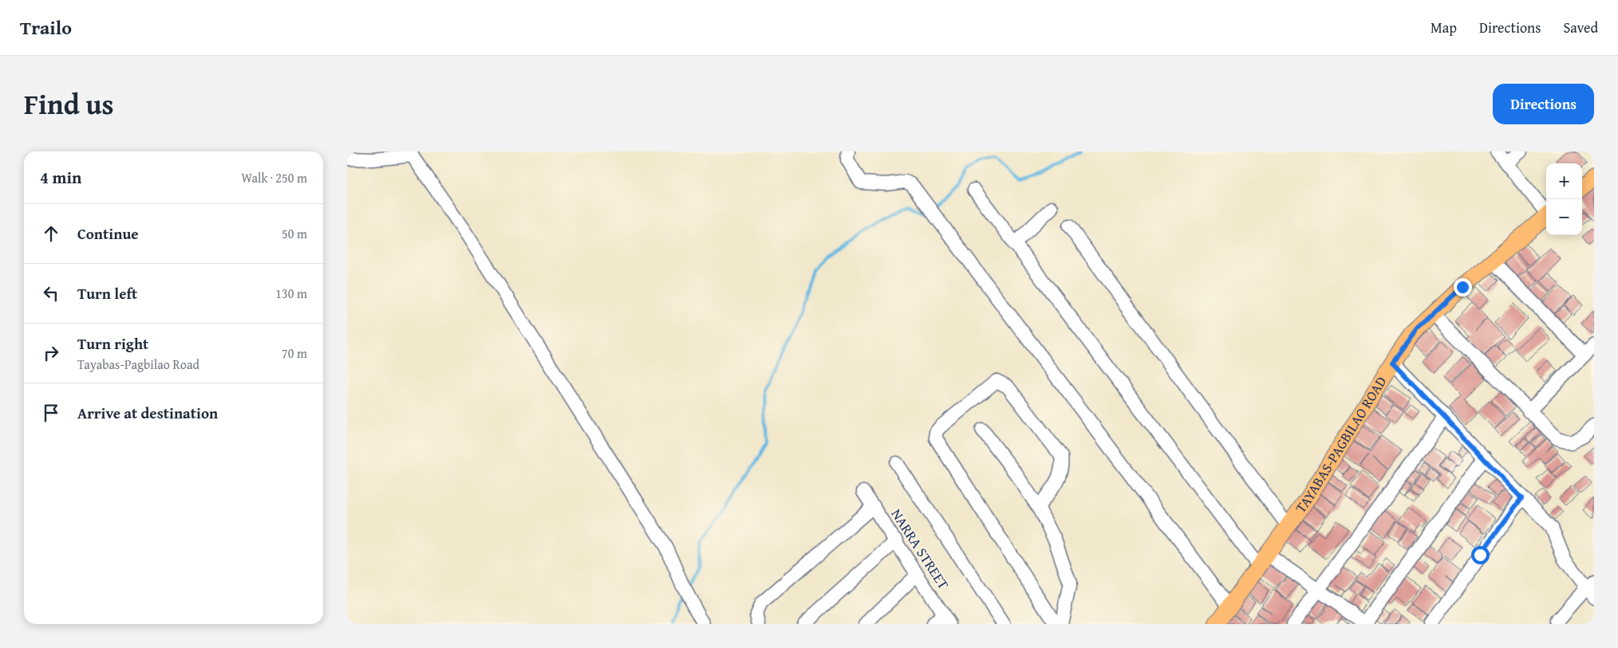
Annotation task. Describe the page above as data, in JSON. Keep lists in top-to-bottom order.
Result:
{
  "streets": {
    "main road": ["TAYABAS-PAGBILAO ROAD"],
    "street": ["NARRA STREET"]
  },
  "page": {
    "header": "Trailo",
    "nav": ["Map", "Directions", "Saved"],
    "title": "Find us",
    "buttons": "Directions",
    "heading": ["4 min", "Walk · 250 m"],
    "map_buttons": ["+", "−"],
    "list": [
      ["Continue", "50 m"],
      ["Turn left", "130 m"],
      ["Turn right", "Tayabas-Pagbilao Road", "70 m"],
      "Arrive at destination"
    ]
  }
}
